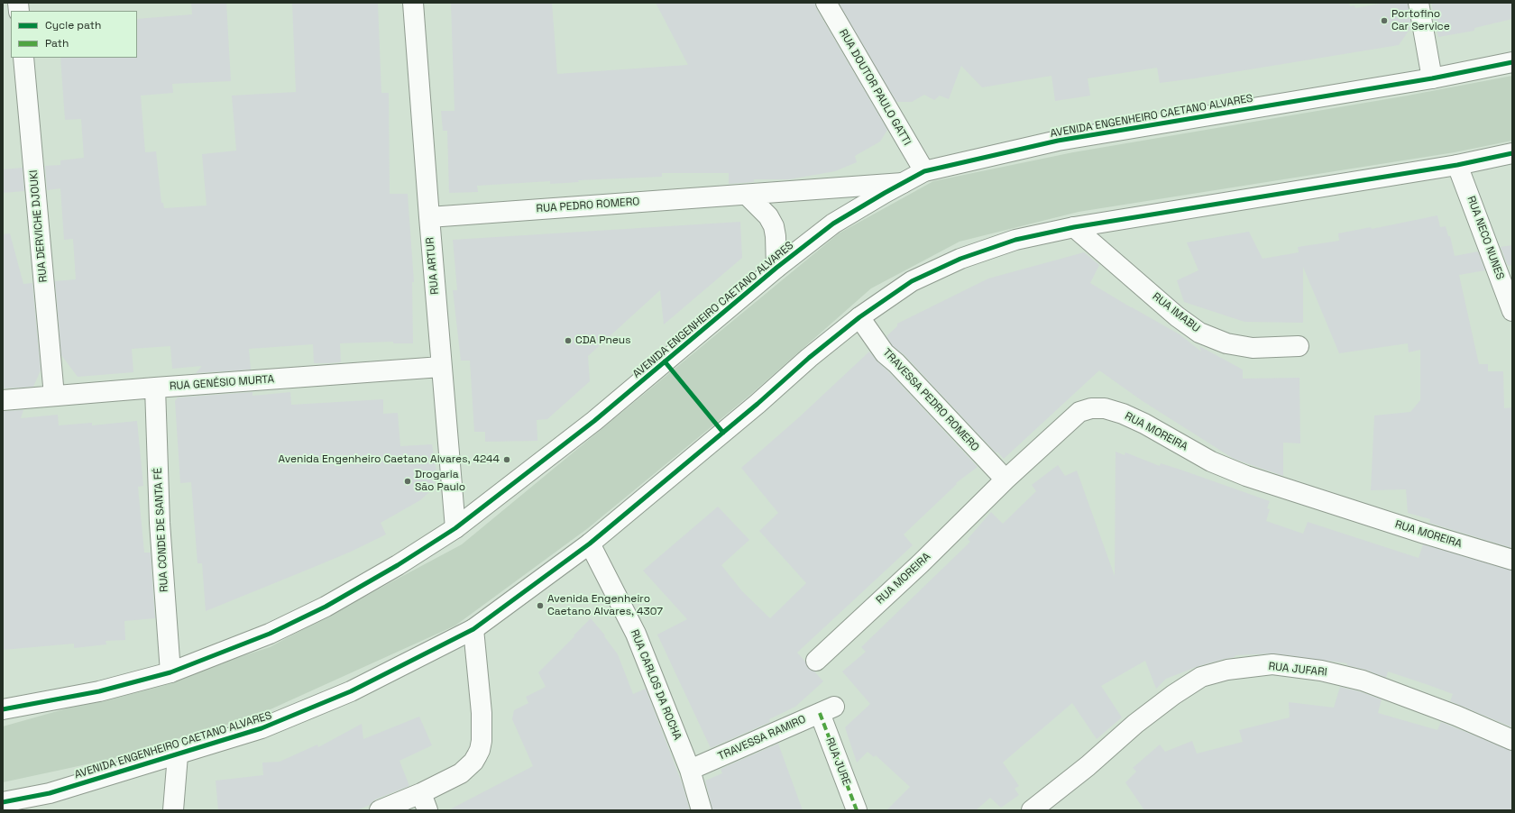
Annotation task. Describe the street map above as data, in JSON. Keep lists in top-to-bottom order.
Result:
{
  "streets": {
    "street": [
      "RUA DOUTOR PAULO GATTI",
      "AVENIDA ENGENHEIRO CAETANO ALVARES",
      "RUA PEDRO ROMERO",
      "RUA DERVICHE DJOUKI",
      "RUA NECO NUNES",
      "RUA ARTUR",
      "RUA IMABU",
      "RUA GENÉSIO MURTA",
      "TRAVESSA PEDRO ROMERO",
      "RUA MOREIRA",
      "RUA CONDE DE SANTA FÉ",
      "RUA JUFARI",
      "RUA CARLOS DA ROCHA",
      "TRAVESSA RAMIRO",
      "RUA JURE"
    ]
  },
  "crossings": [
    ["RUA DOUTOR PAULO GATTI", "AVENIDA ENGENHEIRO CAETANO ALVARES"],
    ["AVENIDA ENGENHEIRO CAETANO ALVARES", "RUA PEDRO ROMERO"],
    ["AVENIDA ENGENHEIRO CAETANO ALVARES", "RUA NECO NUNES"],
    ["AVENIDA ENGENHEIRO CAETANO ALVARES", "RUA ARTUR"],
    ["AVENIDA ENGENHEIRO CAETANO ALVARES", "RUA IMABU"],
    ["AVENIDA ENGENHEIRO CAETANO ALVARES", "TRAVESSA PEDRO ROMERO"],
    ["AVENIDA ENGENHEIRO CAETANO ALVARES", "RUA CONDE DE SANTA FÉ"],
    ["AVENIDA ENGENHEIRO CAETANO ALVARES", "RUA CARLOS DA ROCHA"],
    ["RUA PEDRO ROMERO", "RUA ARTUR"],
    ["RUA DERVICHE DJOUKI", "RUA GENÉSIO MURTA"],
    ["RUA ARTUR", "RUA GENÉSIO MURTA"],
    ["RUA GENÉSIO MURTA", "RUA CONDE DE SANTA FÉ"],
    ["TRAVESSA PEDRO ROMERO", "RUA MOREIRA"],
    ["RUA CARLOS DA ROCHA", "TRAVESSA RAMIRO"],
    ["TRAVESSA RAMIRO", "RUA JURE"]
  ],
  "places": [
    "Portofino Car Service",
    "CDA Pneus",
    "Avenida Engenheiro Caetano Alvares, 4244",
    "Drogaria São Paulo",
    "Avenida Engenheiro Caetano Alvares, 4307"
  ],
  "legend": ["Cycle path", "Path"]
}
